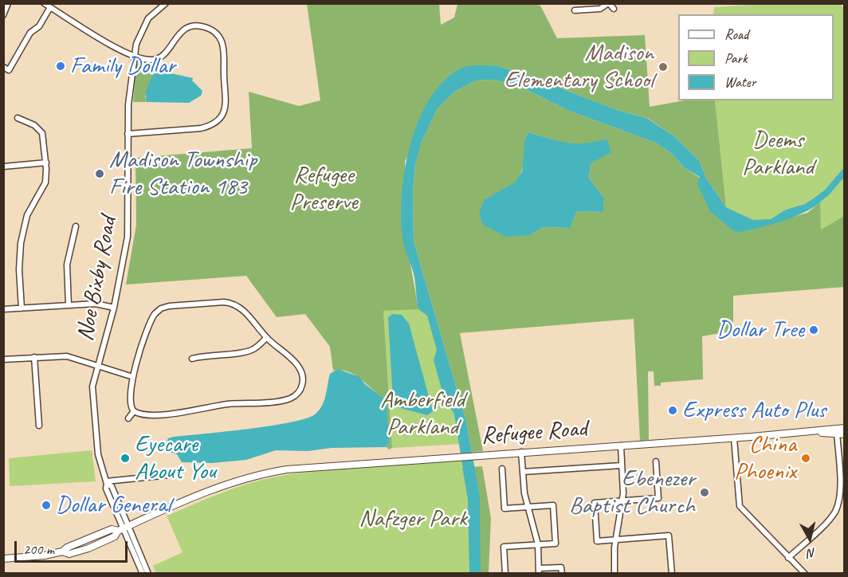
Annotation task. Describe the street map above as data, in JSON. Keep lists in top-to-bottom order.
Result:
{
  "streets": {
    "main road": ["Refugee Road"],
    "street": ["Noe Bixby Road"]
  },
  "crossings": [
    ["Noe Bixby Road", "Refugee Road"]
  ],
  "parks": [
    "Deems Parkland",
    "Refugee Preserve",
    "Amberfield Parkland",
    "Nafzger Park"
  ],
  "places": [
    "Family Dollar",
    "Madison Elementary School",
    "Madison Township Fire Station 183",
    "Dollar Tree",
    "Express Auto Plus",
    "Eyecare About You",
    "China Phoenix",
    "Ebenezer Baptist Church",
    "Dollar General"
  ],
  "legend": ["Road", "Park", "Water"],
  "scale_bar": "200 m",
  "north": "bottom"
}
